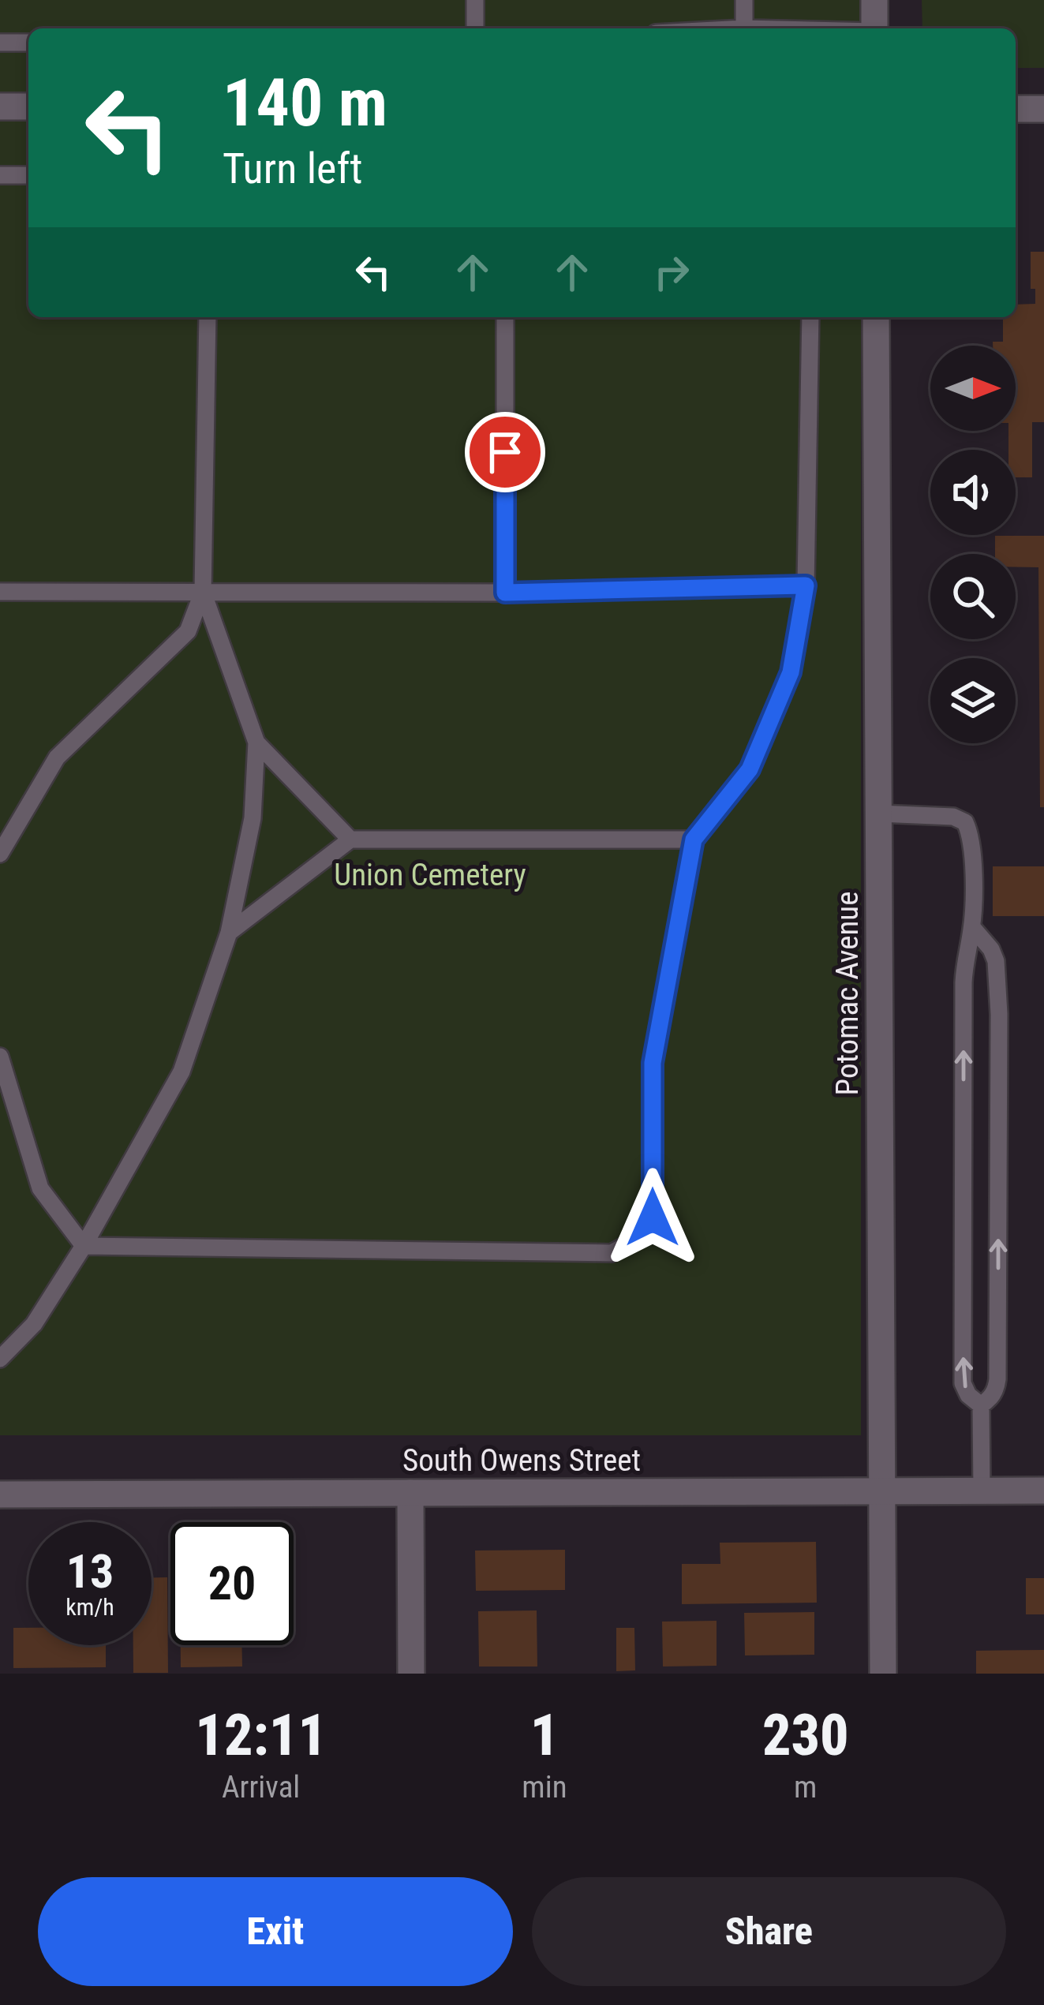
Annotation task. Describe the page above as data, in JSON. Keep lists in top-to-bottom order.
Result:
{
  "streets": {
    "street": ["Potomac Avenue", "South Owens Street"]
  },
  "crossings": [
    ["Potomac Avenue", "South Owens Street"]
  ],
  "parks": ["Union Cemetery"],
  "north": "right",
  "page": {
    "turn": ["140 m", "Turn left"],
    "speed": "13 km/h",
    "limit": "20",
    "eta": [
      "12:11",
      "Arrival",
      "1",
      "min",
      "230",
      "m"
    ],
    "buttons": ["Exit", "Share"]
  }
}
